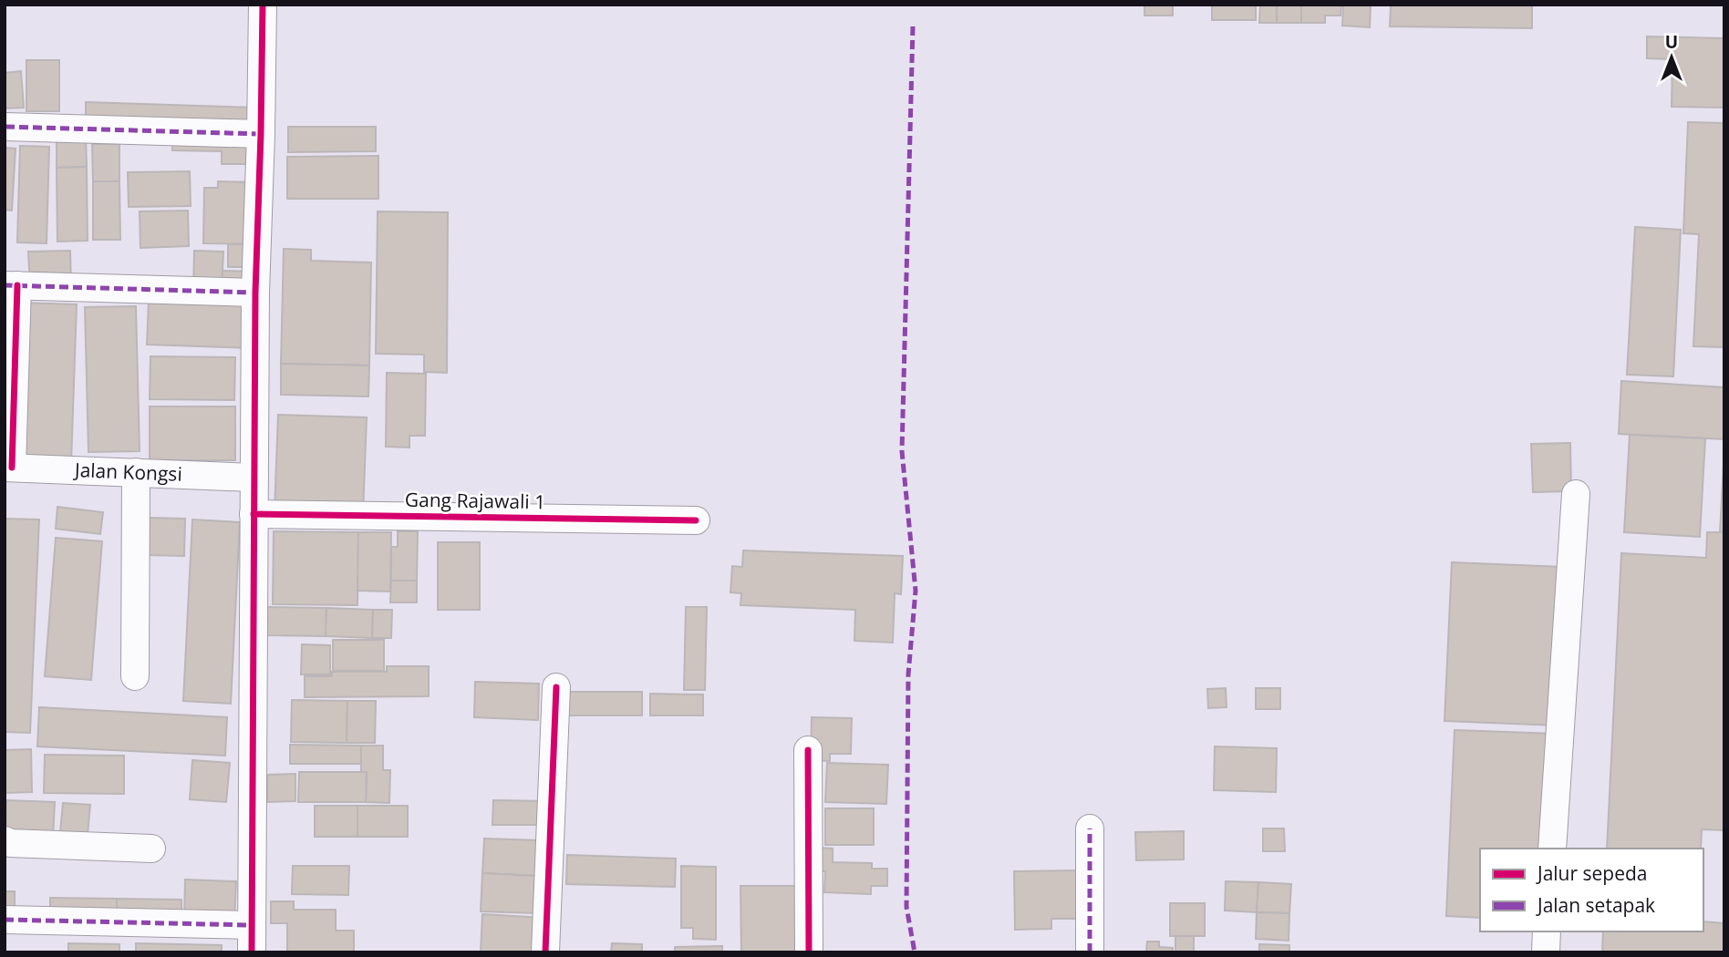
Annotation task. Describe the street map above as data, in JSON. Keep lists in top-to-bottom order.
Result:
{
  "streets": {
    "street": ["Jalan Kongsi", "Gang Rajawali 1"]
  },
  "legend": ["Jalur sepeda", "Jalan setapak"],
  "north": "top"
}
